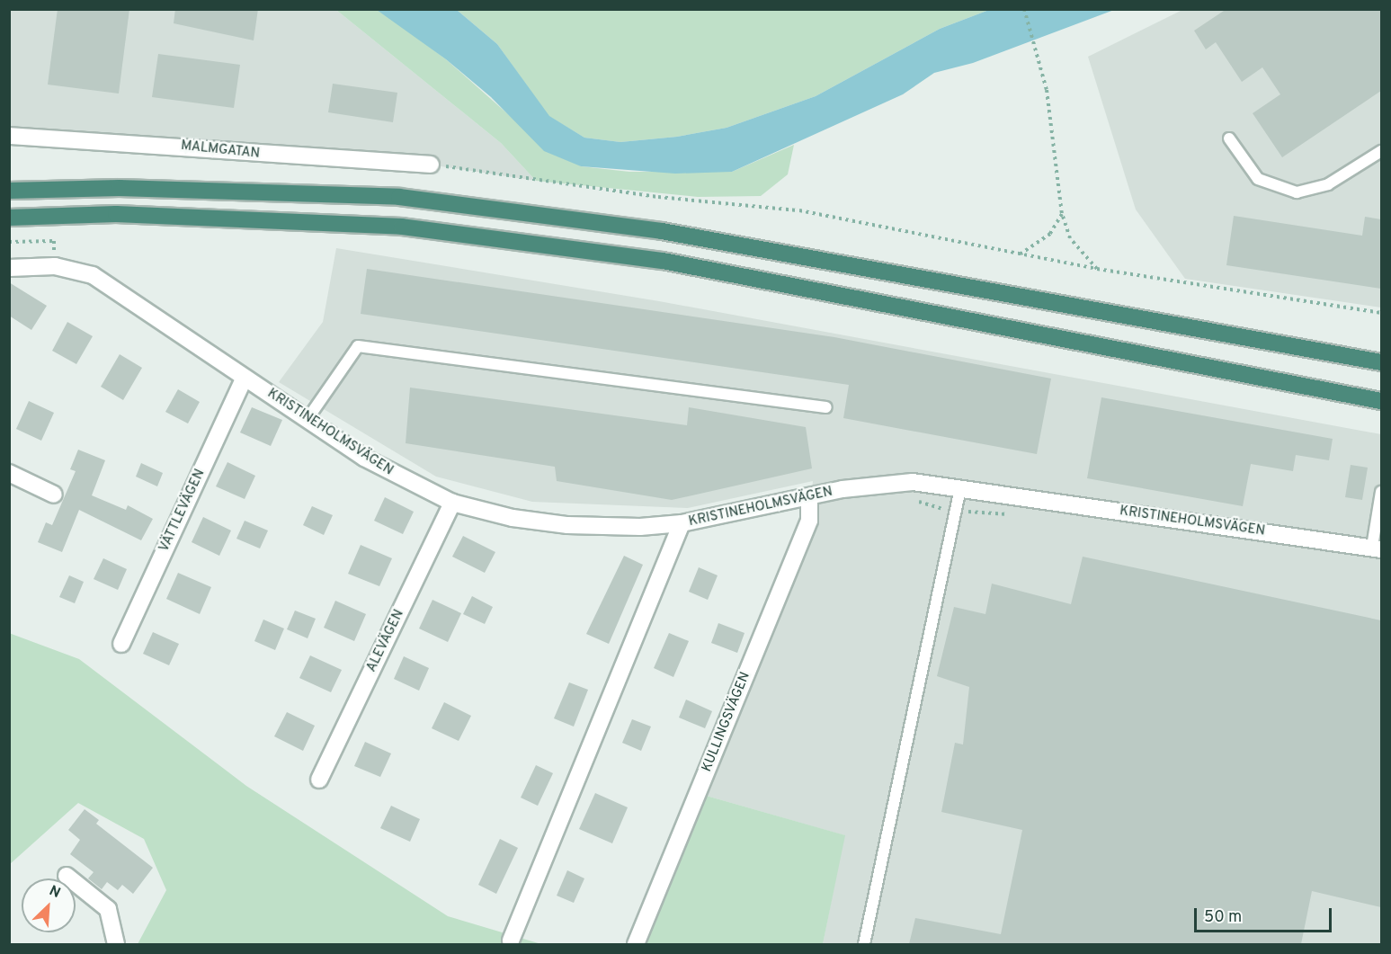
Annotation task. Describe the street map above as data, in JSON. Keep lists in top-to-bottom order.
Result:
{
  "streets": {
    "street": [
      "MALMGATAN",
      "KRISTINEHOLMSVÄGEN",
      "VÄTTLEVÄGEN",
      "ALEVÄGEN",
      "KULLINGSVÄGEN"
    ]
  },
  "crossings": [
    ["KRISTINEHOLMSVÄGEN", "VÄTTLEVÄGEN"],
    ["KRISTINEHOLMSVÄGEN", "ALEVÄGEN"],
    ["KRISTINEHOLMSVÄGEN", "KULLINGSVÄGEN"]
  ],
  "scale_bar": "50 m",
  "north": "top right"
}
